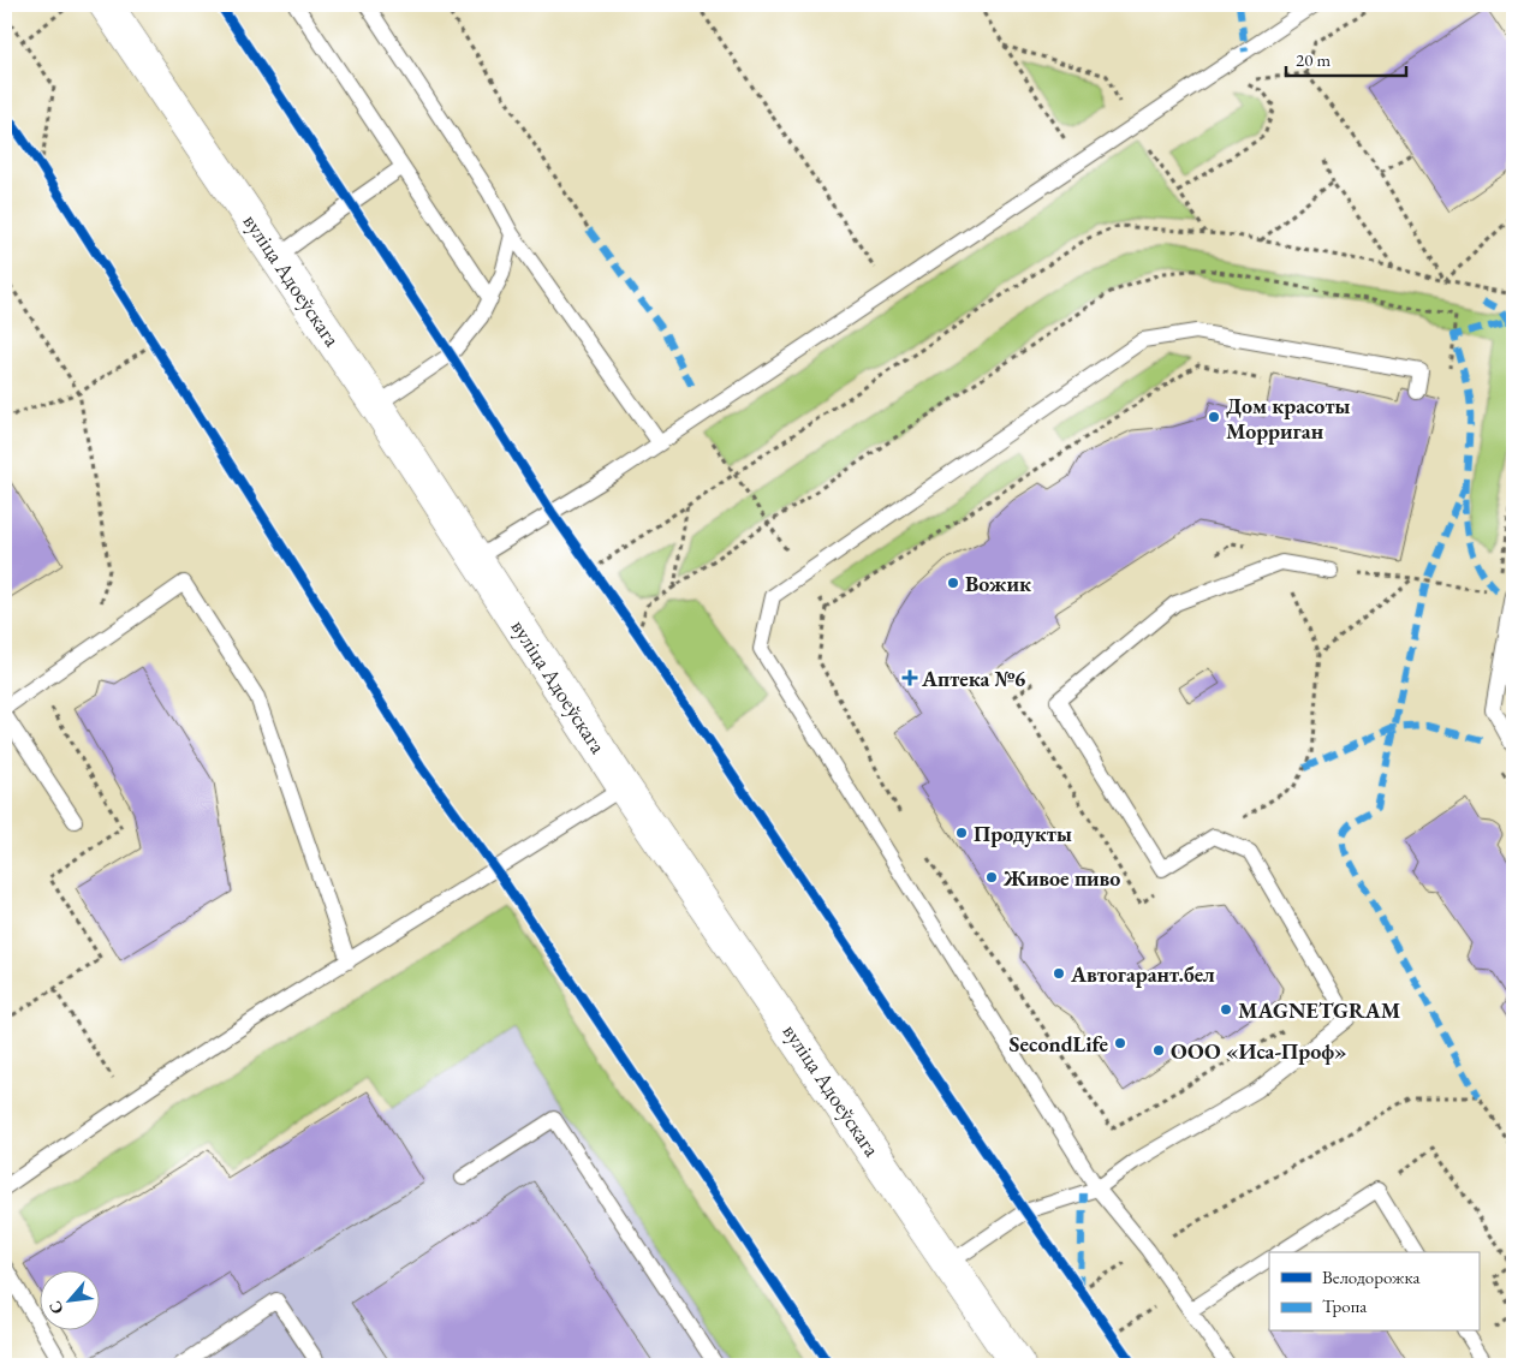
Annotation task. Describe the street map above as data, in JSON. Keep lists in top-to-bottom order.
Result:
{
  "streets": {
    "main road": ["вуліца Адоеўскага"]
  },
  "places": {
    "other": [
      "Дом красоты Морриган",
      "Вожик",
      "Продукты",
      "Живое пиво",
      "Автогарант.бел",
      "MAGNETGRAM",
      "SecondLife",
      "ООО «Иса-Проф»"
    ],
    "health": ["Аптека №6"]
  },
  "legend": ["Велодорожка", "Тропа"],
  "scale_bar": "20 m",
  "north": "bottom left"
}
